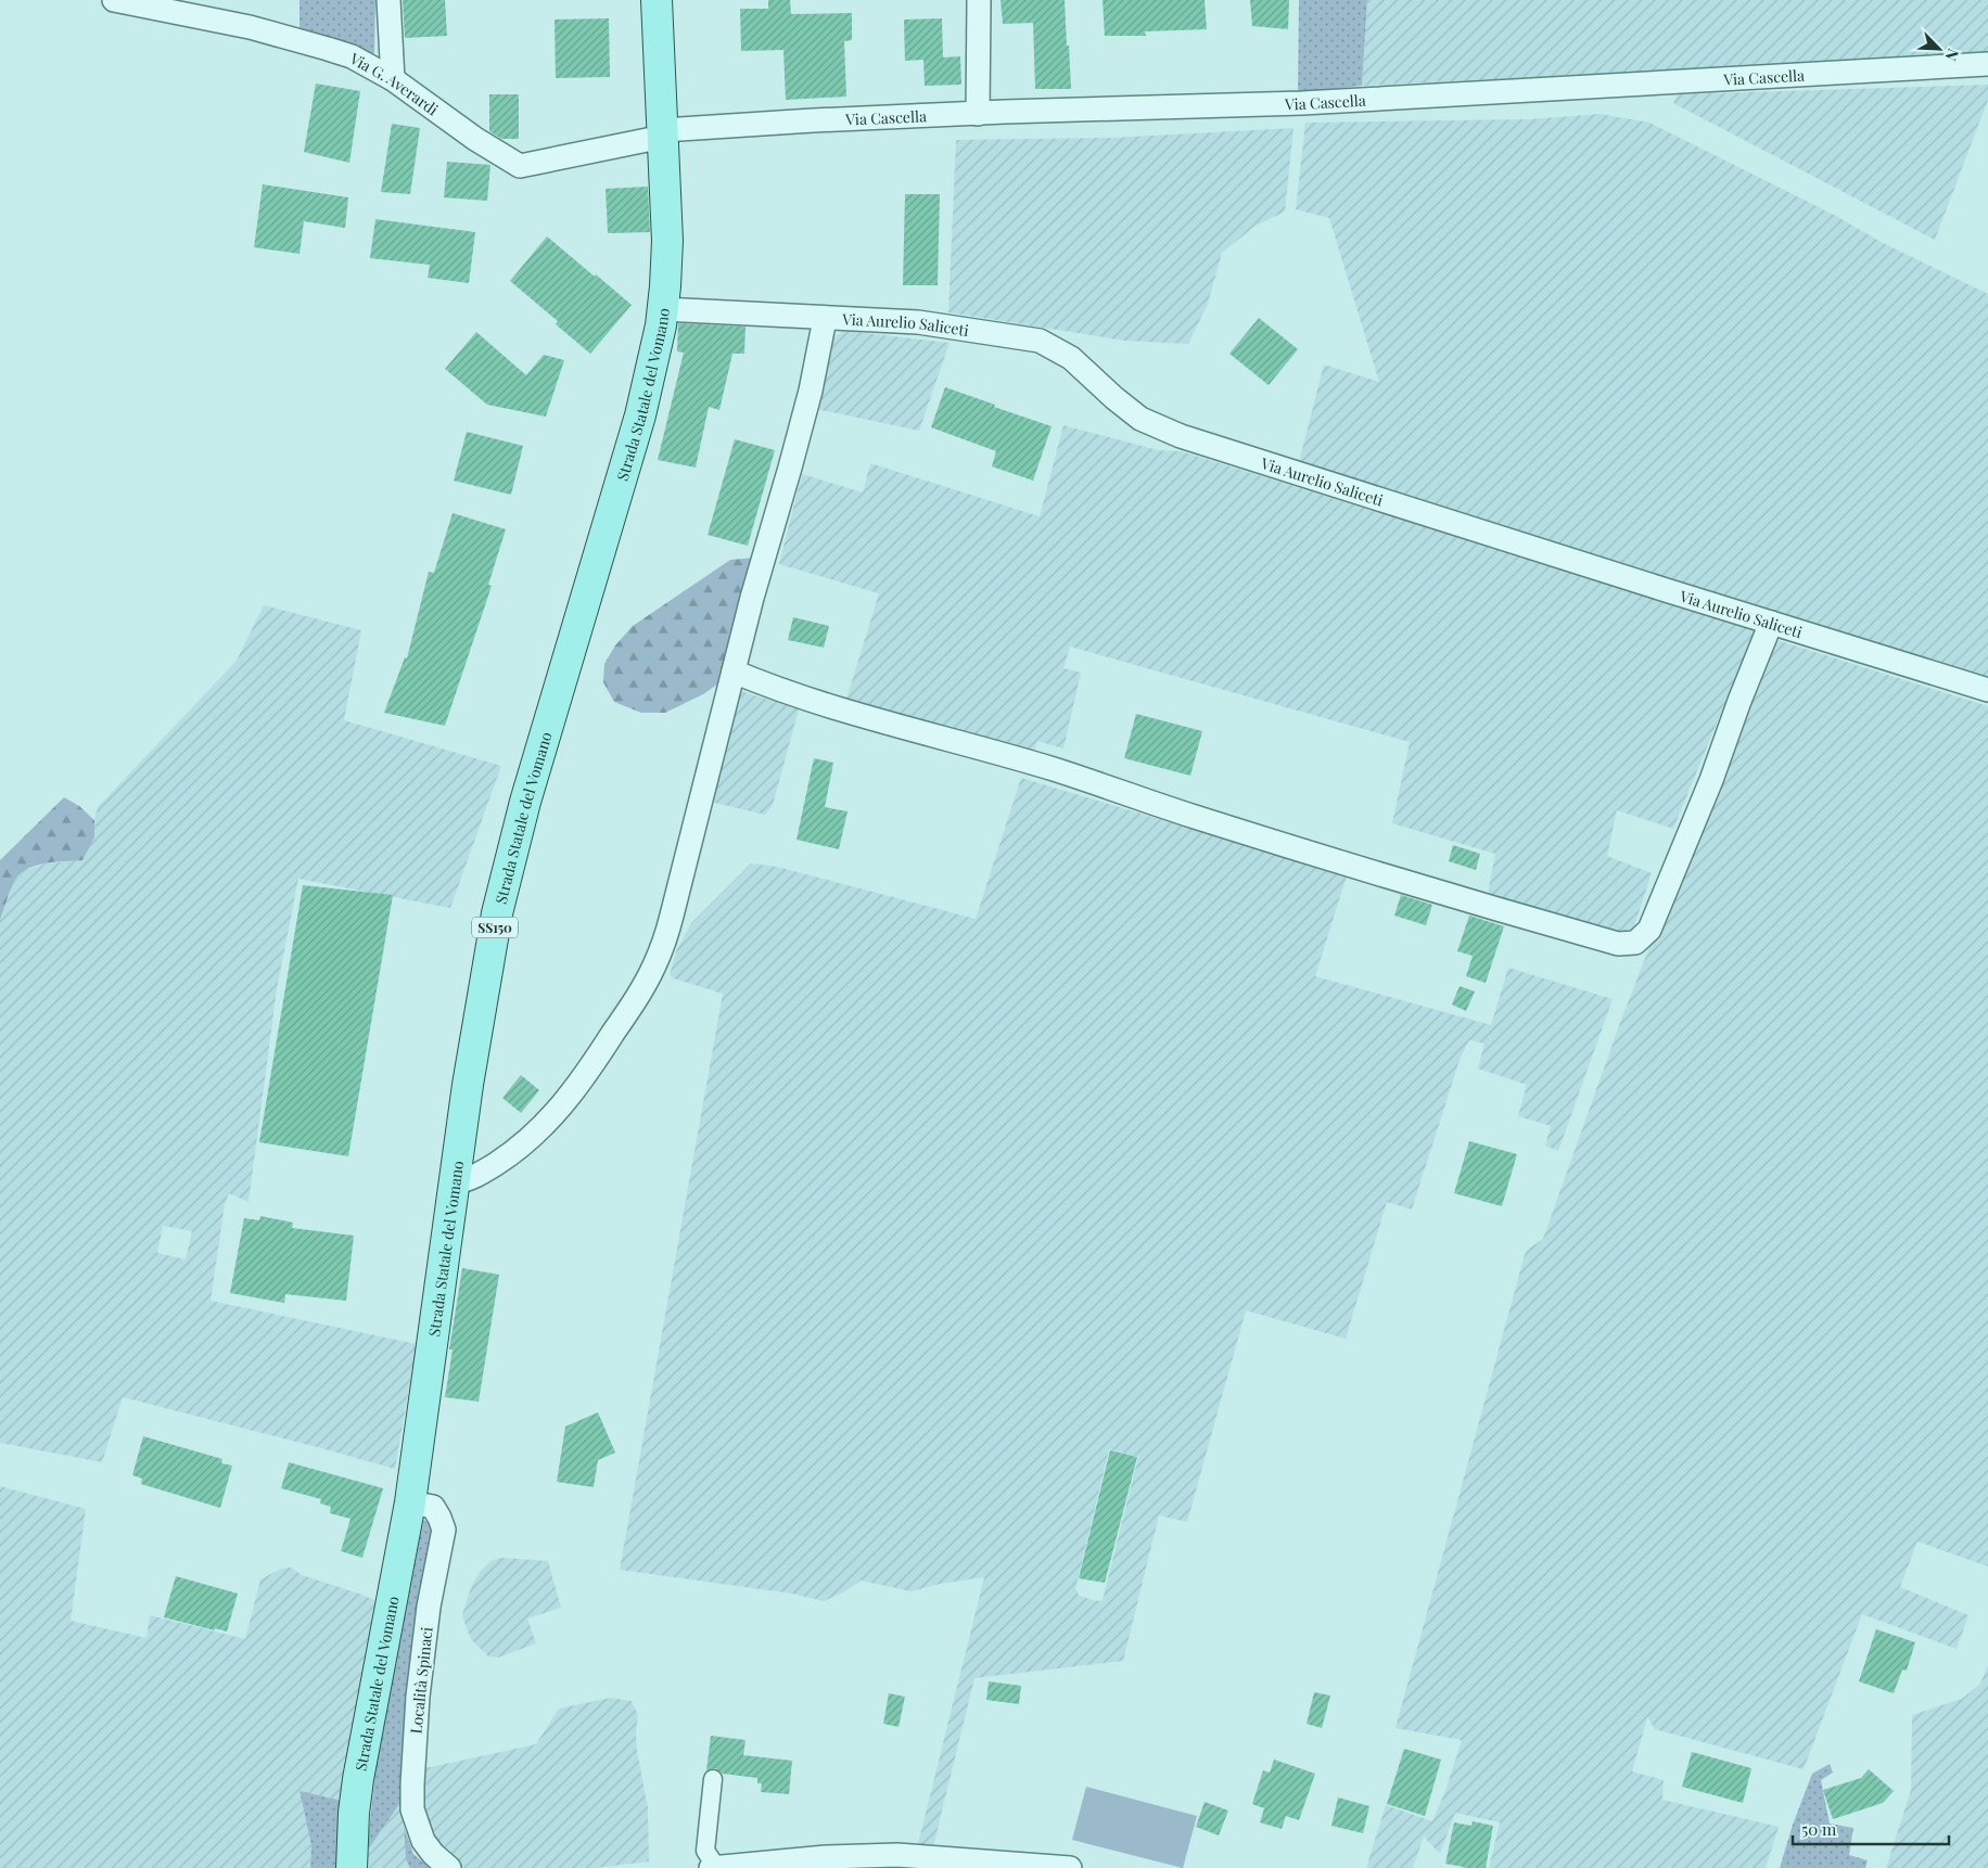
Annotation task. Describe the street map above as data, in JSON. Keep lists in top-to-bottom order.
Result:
{
  "streets": {
    "main road": ["Strada Statale del Vomano", "SS150"],
    "street": [
      "Via Cascella",
      "Via G. Averardi",
      "Via Aurelio Saliceti",
      "Località Spinaci"
    ]
  },
  "crossings": [
    ["Via Cascella", "Via G. Averardi"],
    ["Via Cascella", "Strada Statale del Vomano"],
    ["Via G. Averardi", "Strada Statale del Vomano"],
    ["Via Aurelio Saliceti", "Strada Statale del Vomano"],
    ["Strada Statale del Vomano", "Località Spinaci"]
  ],
  "scale_bar": "50 m",
  "north": "bottom right"
}
